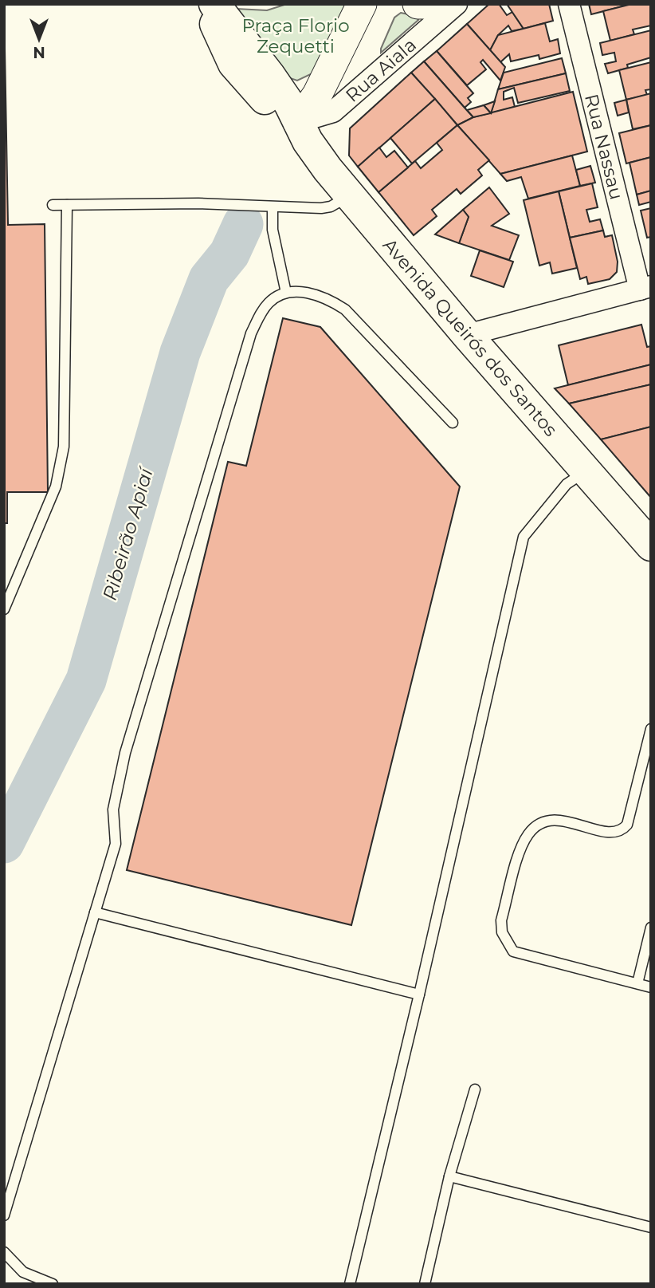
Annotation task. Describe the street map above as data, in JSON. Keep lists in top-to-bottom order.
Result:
{
  "streets": {
    "main road": ["Avenida Queirós dos Santos"],
    "street": ["Rua Aiala", "Rua Nassau"]
  },
  "crossings": [
    ["Rua Aiala", "Avenida Queirós dos Santos"]
  ],
  "water": ["Ribeirão Apiaí"],
  "parks": ["Praça Florio Zequetti"],
  "north": "bottom"
}
